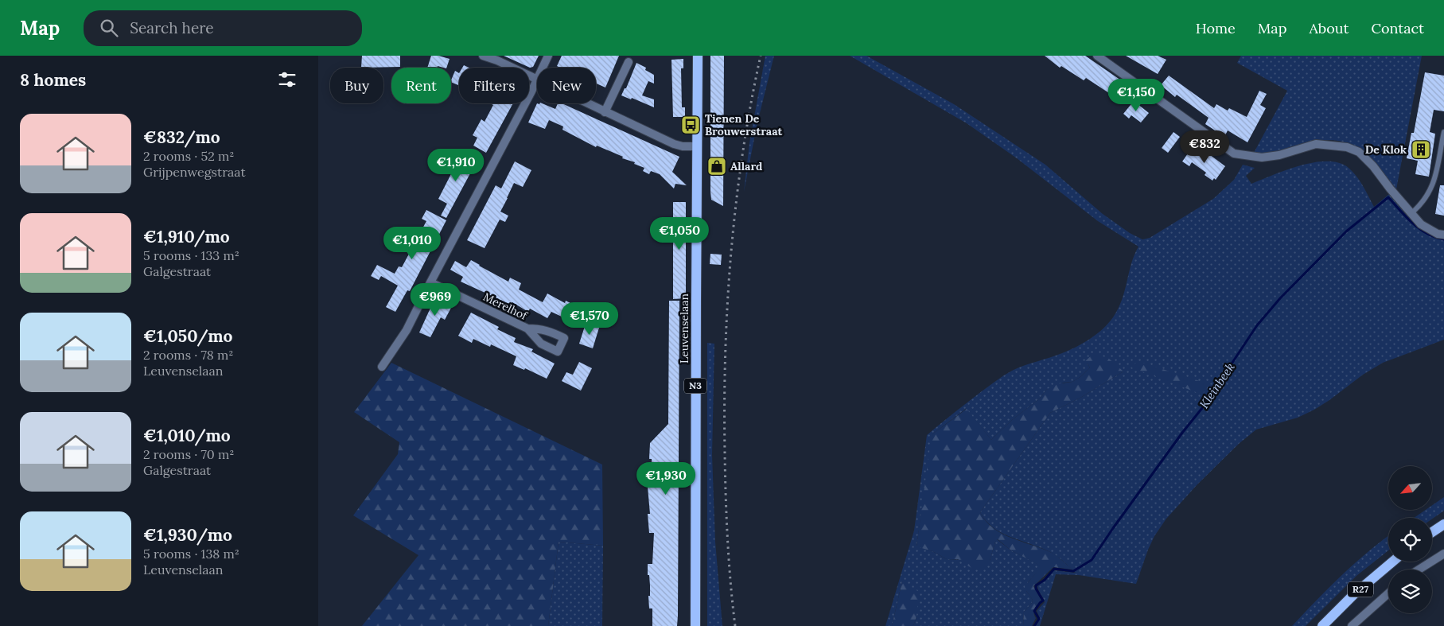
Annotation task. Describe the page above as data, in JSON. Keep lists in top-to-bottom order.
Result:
{
  "streets": {
    "main road": ["Leuvenselaan", "N3", "R27"],
    "street": ["Merelhof"]
  },
  "water": ["Kleinbeek"],
  "places": {
    "bus stop": ["Tienen De Brouwerstraat"],
    "building": ["De Klok"],
    "shop": ["Allard"]
  },
  "north": "bottom left",
  "page": {
    "header": "Map",
    "search": "Search here",
    "nav": [
      "Home",
      "Map",
      "About",
      "Contact"
    ],
    "heading": "8 homes",
    "chip": [
      "Buy",
      "Rent",
      "Filters",
      "New"
    ],
    "price": [
      "€1,150",
      "€832",
      "€1,910",
      "€1,050",
      "€1,010",
      "€969",
      "€1,570",
      "€1,930"
    ],
    "list": [
      {
        "name": "€832/mo",
        "note": "2 rooms · 52 m² · Grijpenwegstraat"
      },
      {
        "name": "€1,910/mo",
        "note": "5 rooms · 133 m² · Galgestraat"
      },
      {
        "name": "€1,050/mo",
        "note": "2 rooms · 78 m² · Leuvenselaan"
      },
      {
        "name": "€1,010/mo",
        "note": "2 rooms · 70 m² · Galgestraat"
      },
      {
        "name": "€1,930/mo",
        "note": "5 rooms · 138 m² · Leuvenselaan"
      }
    ]
  }
}
